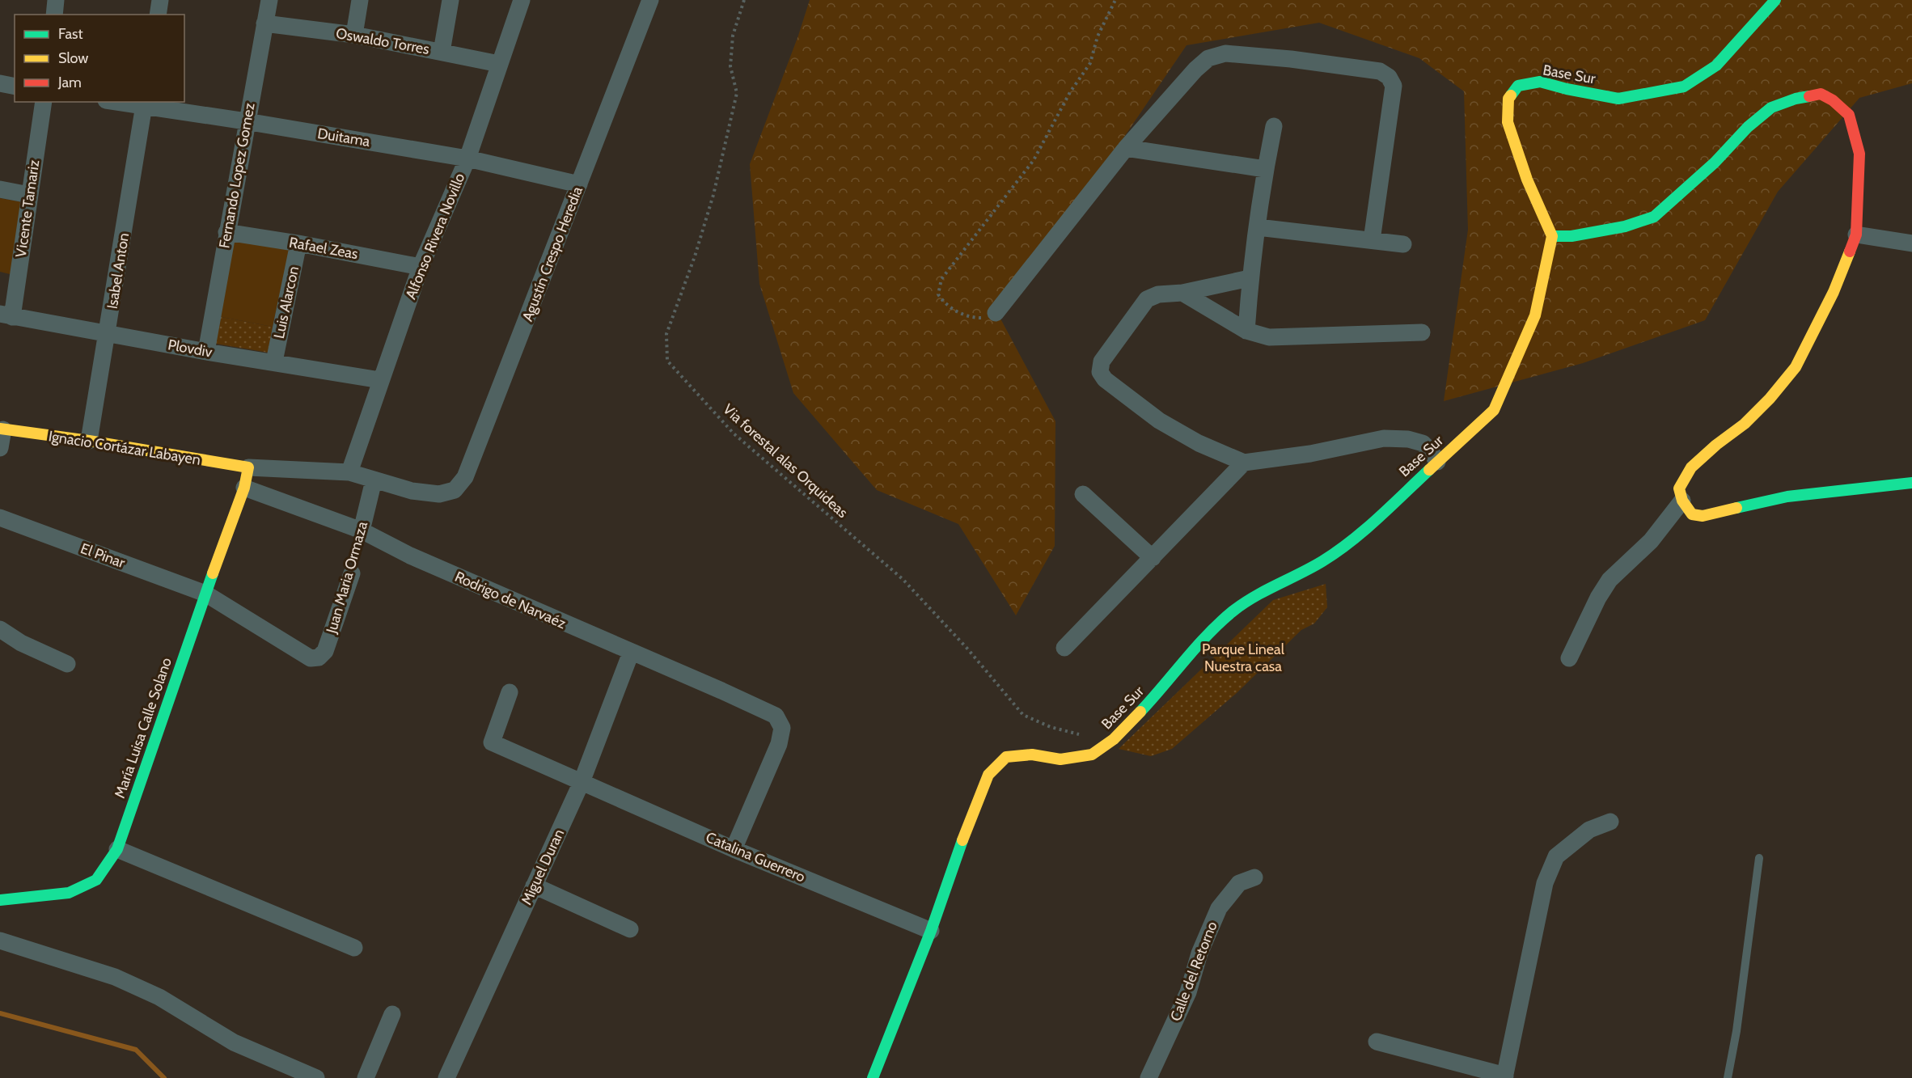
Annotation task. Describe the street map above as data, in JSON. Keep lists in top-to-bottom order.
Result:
{
  "streets": {
    "street": [
      "Oswaldo Torres",
      "Base Sur",
      "Duitama",
      "Fernando Lopez Gomez",
      "Vicente Tamariz",
      "Alfonso Rivera Novillo",
      "Rafael Zeas",
      "Agustín Crespo Heredia",
      "Isabel Anton",
      "Luis Alarcon",
      "Plovdiv",
      "Ignacio Cortázar Labayen",
      "El Pinar",
      "Juan Maria Ormaza",
      "Rodrigo de Narvaéz",
      "María Luisa Calle Solano",
      "Catalina Guerrero",
      "Miguel Duran",
      "Calle del Retorno"
    ],
    "path": ["Via forestal alas Orquideas"]
  },
  "crossings": [
    ["Oswaldo Torres", "Fernando Lopez Gomez"],
    ["Oswaldo Torres", "Alfonso Rivera Novillo"],
    ["Base Sur", "Catalina Guerrero"],
    ["Duitama", "Fernando Lopez Gomez"],
    ["Duitama", "Alfonso Rivera Novillo"],
    ["Duitama", "Agustín Crespo Heredia"],
    ["Duitama", "Isabel Anton"],
    ["Fernando Lopez Gomez", "Rafael Zeas"],
    ["Fernando Lopez Gomez", "Plovdiv"],
    ["Vicente Tamariz", "Plovdiv"],
    ["Alfonso Rivera Novillo", "Rafael Zeas"],
    ["Alfonso Rivera Novillo", "Plovdiv"],
    ["Alfonso Rivera Novillo", "Ignacio Cortázar Labayen"],
    ["Rafael Zeas", "Luis Alarcon"],
    ["Agustín Crespo Heredia", "Ignacio Cortázar Labayen"],
    ["Isabel Anton", "Plovdiv"],
    ["Isabel Anton", "Ignacio Cortázar Labayen"],
    ["Luis Alarcon", "Plovdiv"],
    ["Ignacio Cortázar Labayen", "Juan Maria Ormaza"],
    ["El Pinar", "Juan Maria Ormaza"],
    ["El Pinar", "María Luisa Calle Solano"],
    ["Juan Maria Ormaza", "Rodrigo de Narvaéz"],
    ["Juan Maria Ormaza", "María Luisa Calle Solano"],
    ["Rodrigo de Narvaéz", "María Luisa Calle Solano"],
    ["Rodrigo de Narvaéz", "Catalina Guerrero"],
    ["Rodrigo de Narvaéz", "Miguel Duran"],
    ["Catalina Guerrero", "Miguel Duran"]
  ],
  "parks": ["Parque Lineal Nuestra casa"],
  "legend": ["Fast", "Slow", "Jam"]
}
